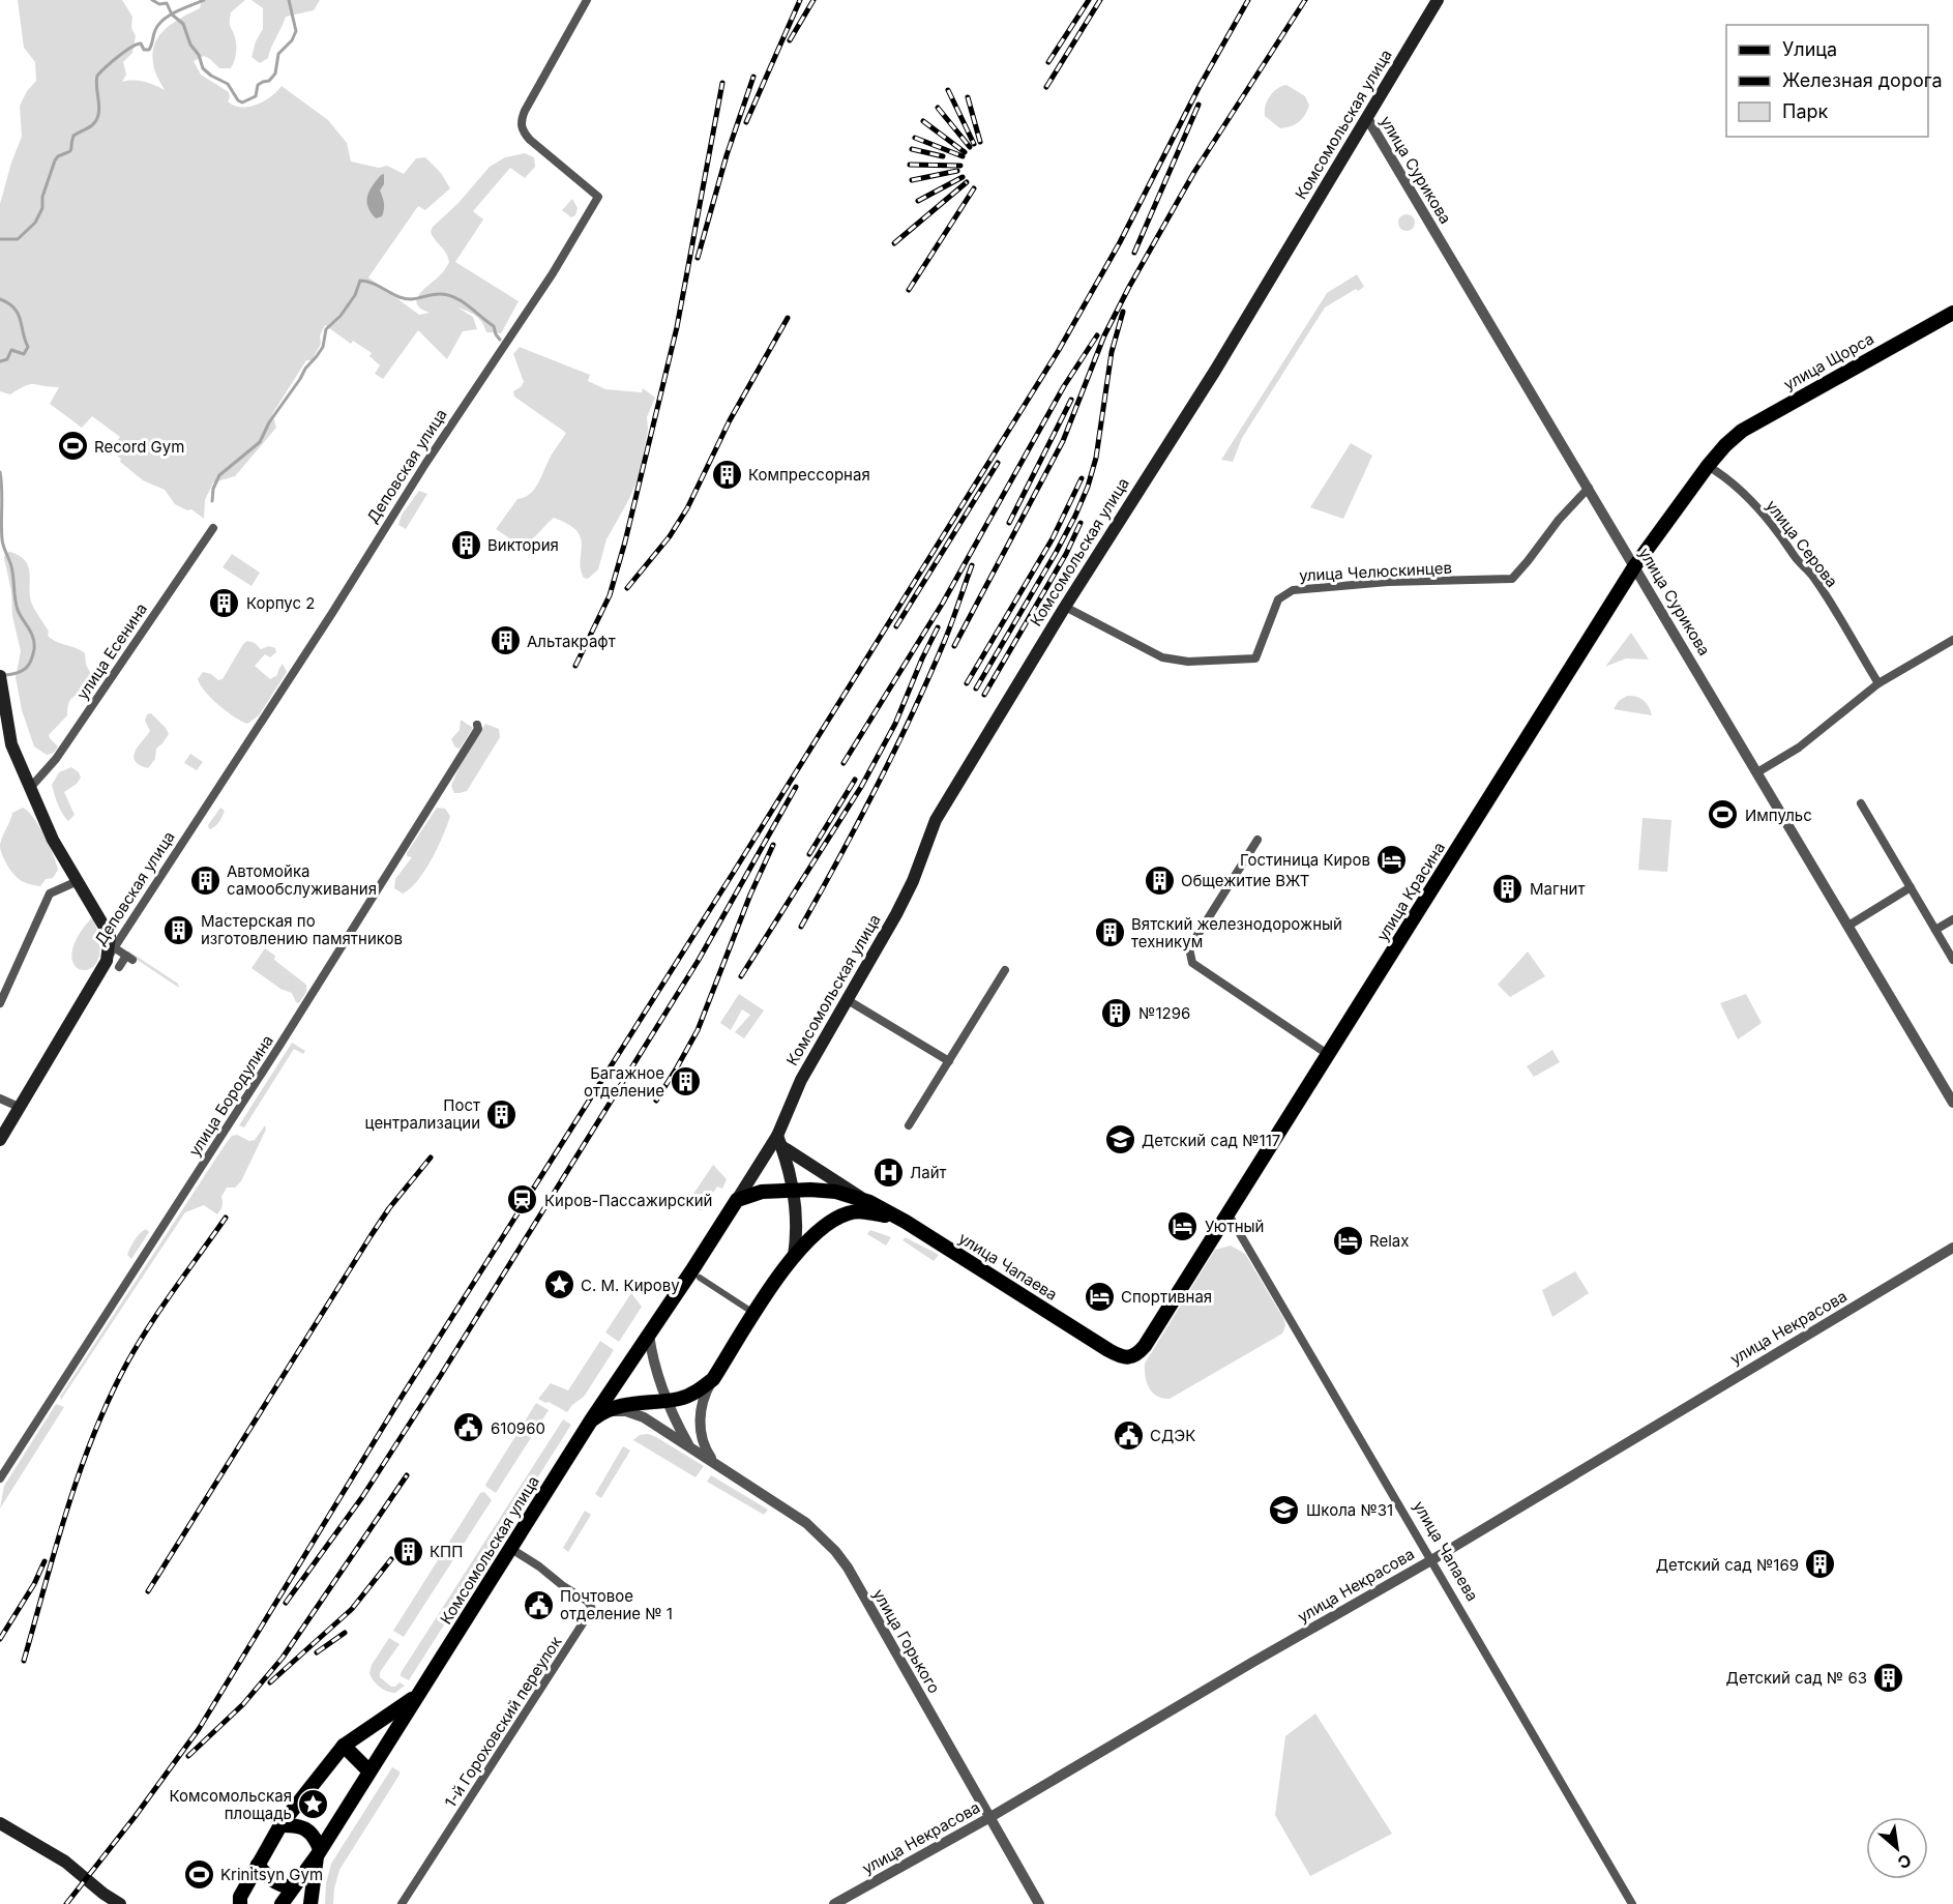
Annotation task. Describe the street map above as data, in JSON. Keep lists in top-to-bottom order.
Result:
{
  "streets": {
    "main road": [
      "Комсомольская улица",
      "улица Щорса",
      "Деповская улица",
      "улица Красина",
      "улица Чапаева"
    ],
    "street": [
      "улица Сурикова",
      "улица Серова",
      "улица Челюскинцев",
      "улица Есенина",
      "улица Бородулина",
      "улица Некрасова",
      "улица Горького",
      "1-й Гороховский переулок"
    ]
  },
  "crossings": [
    ["Комсомольская улица", "улица Сурикова"],
    ["Комсомольская улица", "улица Челюскинцев"],
    ["Комсомольская улица", "улица Чапаева"],
    ["Комсомольская улица", "улица Горького"],
    ["Комсомольская улица", "1-й Гороховский переулок"],
    ["улица Сурикова", "улица Челюскинцев"],
    ["улица Сурикова", "улица Красина"],
    ["улица Щорса", "улица Красина"],
    ["Деповская улица", "улица Есенина"],
    ["улица Серова", "улица Красина"],
    ["улица Красина", "улица Чапаева"],
    ["улица Чапаева", "улица Некрасова"],
    ["улица Некрасова", "улица Горького"]
  ],
  "places": {
    "sports": ["Record Gym", "Импульс", "Krinitsyn Gym"],
    "building": [
      "Компрессорная",
      "Виктория",
      "Корпус 2",
      "Альтакрафт",
      "Автомойка самообслуживания",
      "Общежитие ВЖТ",
      "Магнит",
      "Мастерская по изготовлению памятников",
      "Вятский железнодорожный техникум",
      "№1296",
      "Багажное отделение",
      "Пост централизации",
      "КПП",
      "Детский сад №169",
      "Детский сад № 63"
    ],
    "hotel": [
      "Гостиница Киров",
      "Уютный",
      "Relax",
      "Спортивная"
    ],
    "school or university": ["Детский сад №117", "Школа №31"],
    "hospital": ["Лайт"],
    "station": ["Киров-Пассажирский"],
    "place": ["С. М. Кирову", "Комсомольская площадь"],
    "public building": ["610960", "СДЭК", "Почтовое отделение № 1"]
  },
  "legend": ["Улица", "Железная дорога", "Парк"],
  "north": "bottom right"
}
